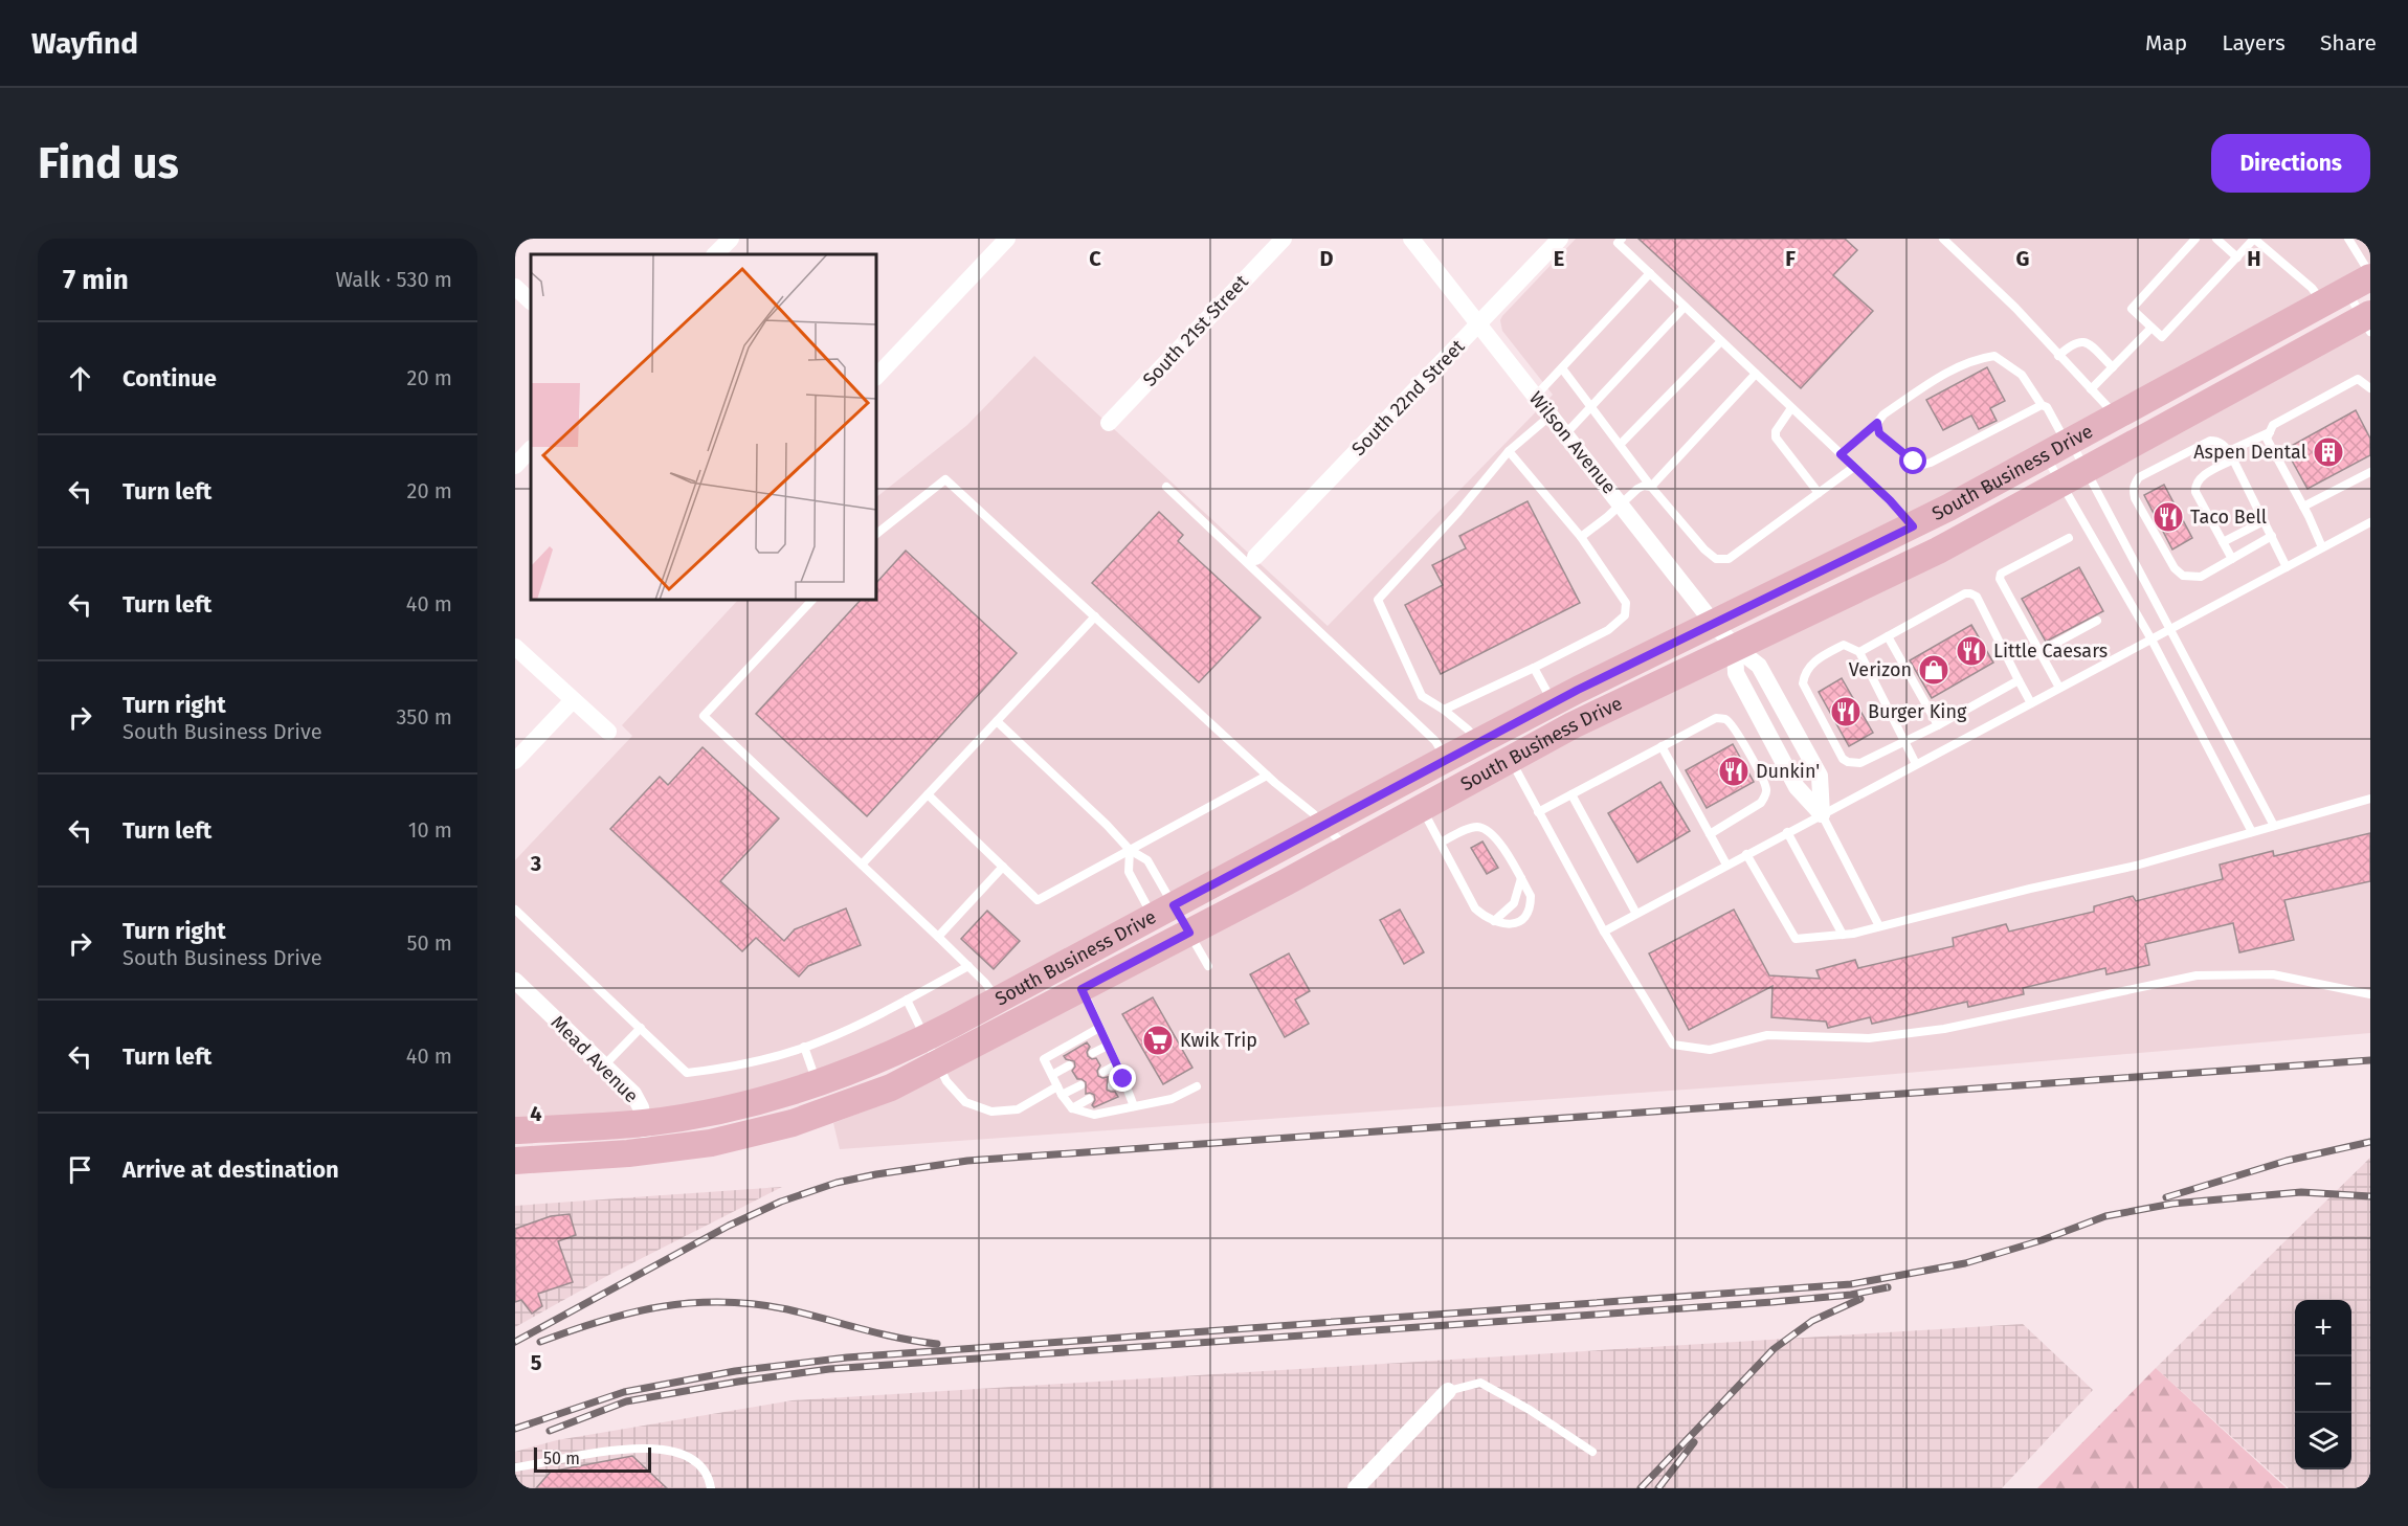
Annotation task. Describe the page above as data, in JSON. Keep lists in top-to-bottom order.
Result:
{
  "streets": {
    "main road": ["South Business Drive"],
    "street": [
      "South 21st Street",
      "South 22nd Street",
      "Wilson Avenue",
      "Mead Avenue"
    ]
  },
  "crossings": [
    ["South 22nd Street", "Wilson Avenue"],
    ["Wilson Avenue", "South Business Drive"],
    ["South Business Drive", "Mead Avenue"]
  ],
  "places": {
    "building": ["Aspen Dental"],
    "restaurant": [
      "Taco Bell",
      "Little Caesars",
      "Burger King",
      "Dunkin'"
    ],
    "shop": ["Verizon"],
    "supermarket": ["Kwik Trip"]
  },
  "scale_bar": "50 m",
  "page": {
    "header": "Wayfind",
    "nav": ["Map", "Layers", "Share"],
    "buttons": "Directions",
    "title": "Find us",
    "heading": ["7 min", "Walk · 530 m"],
    "list": [
      ["Continue", "20 m"],
      ["Turn left", "20 m"],
      ["Turn left", "40 m"],
      ["Turn right", "South Business Drive", "350 m"],
      ["Turn left", "10 m"],
      ["Turn right", "South Business Drive", "50 m"],
      ["Turn left", "40 m"],
      "Arrive at destination"
    ],
    "map_buttons": ["+", "−"],
    "scale": "50 m"
  },
  "grid": {
    "columns": [
      "C",
      "D",
      "E",
      "F",
      "G",
      "H"
    ],
    "rows": ["3", "4", "5"]
  }
}
